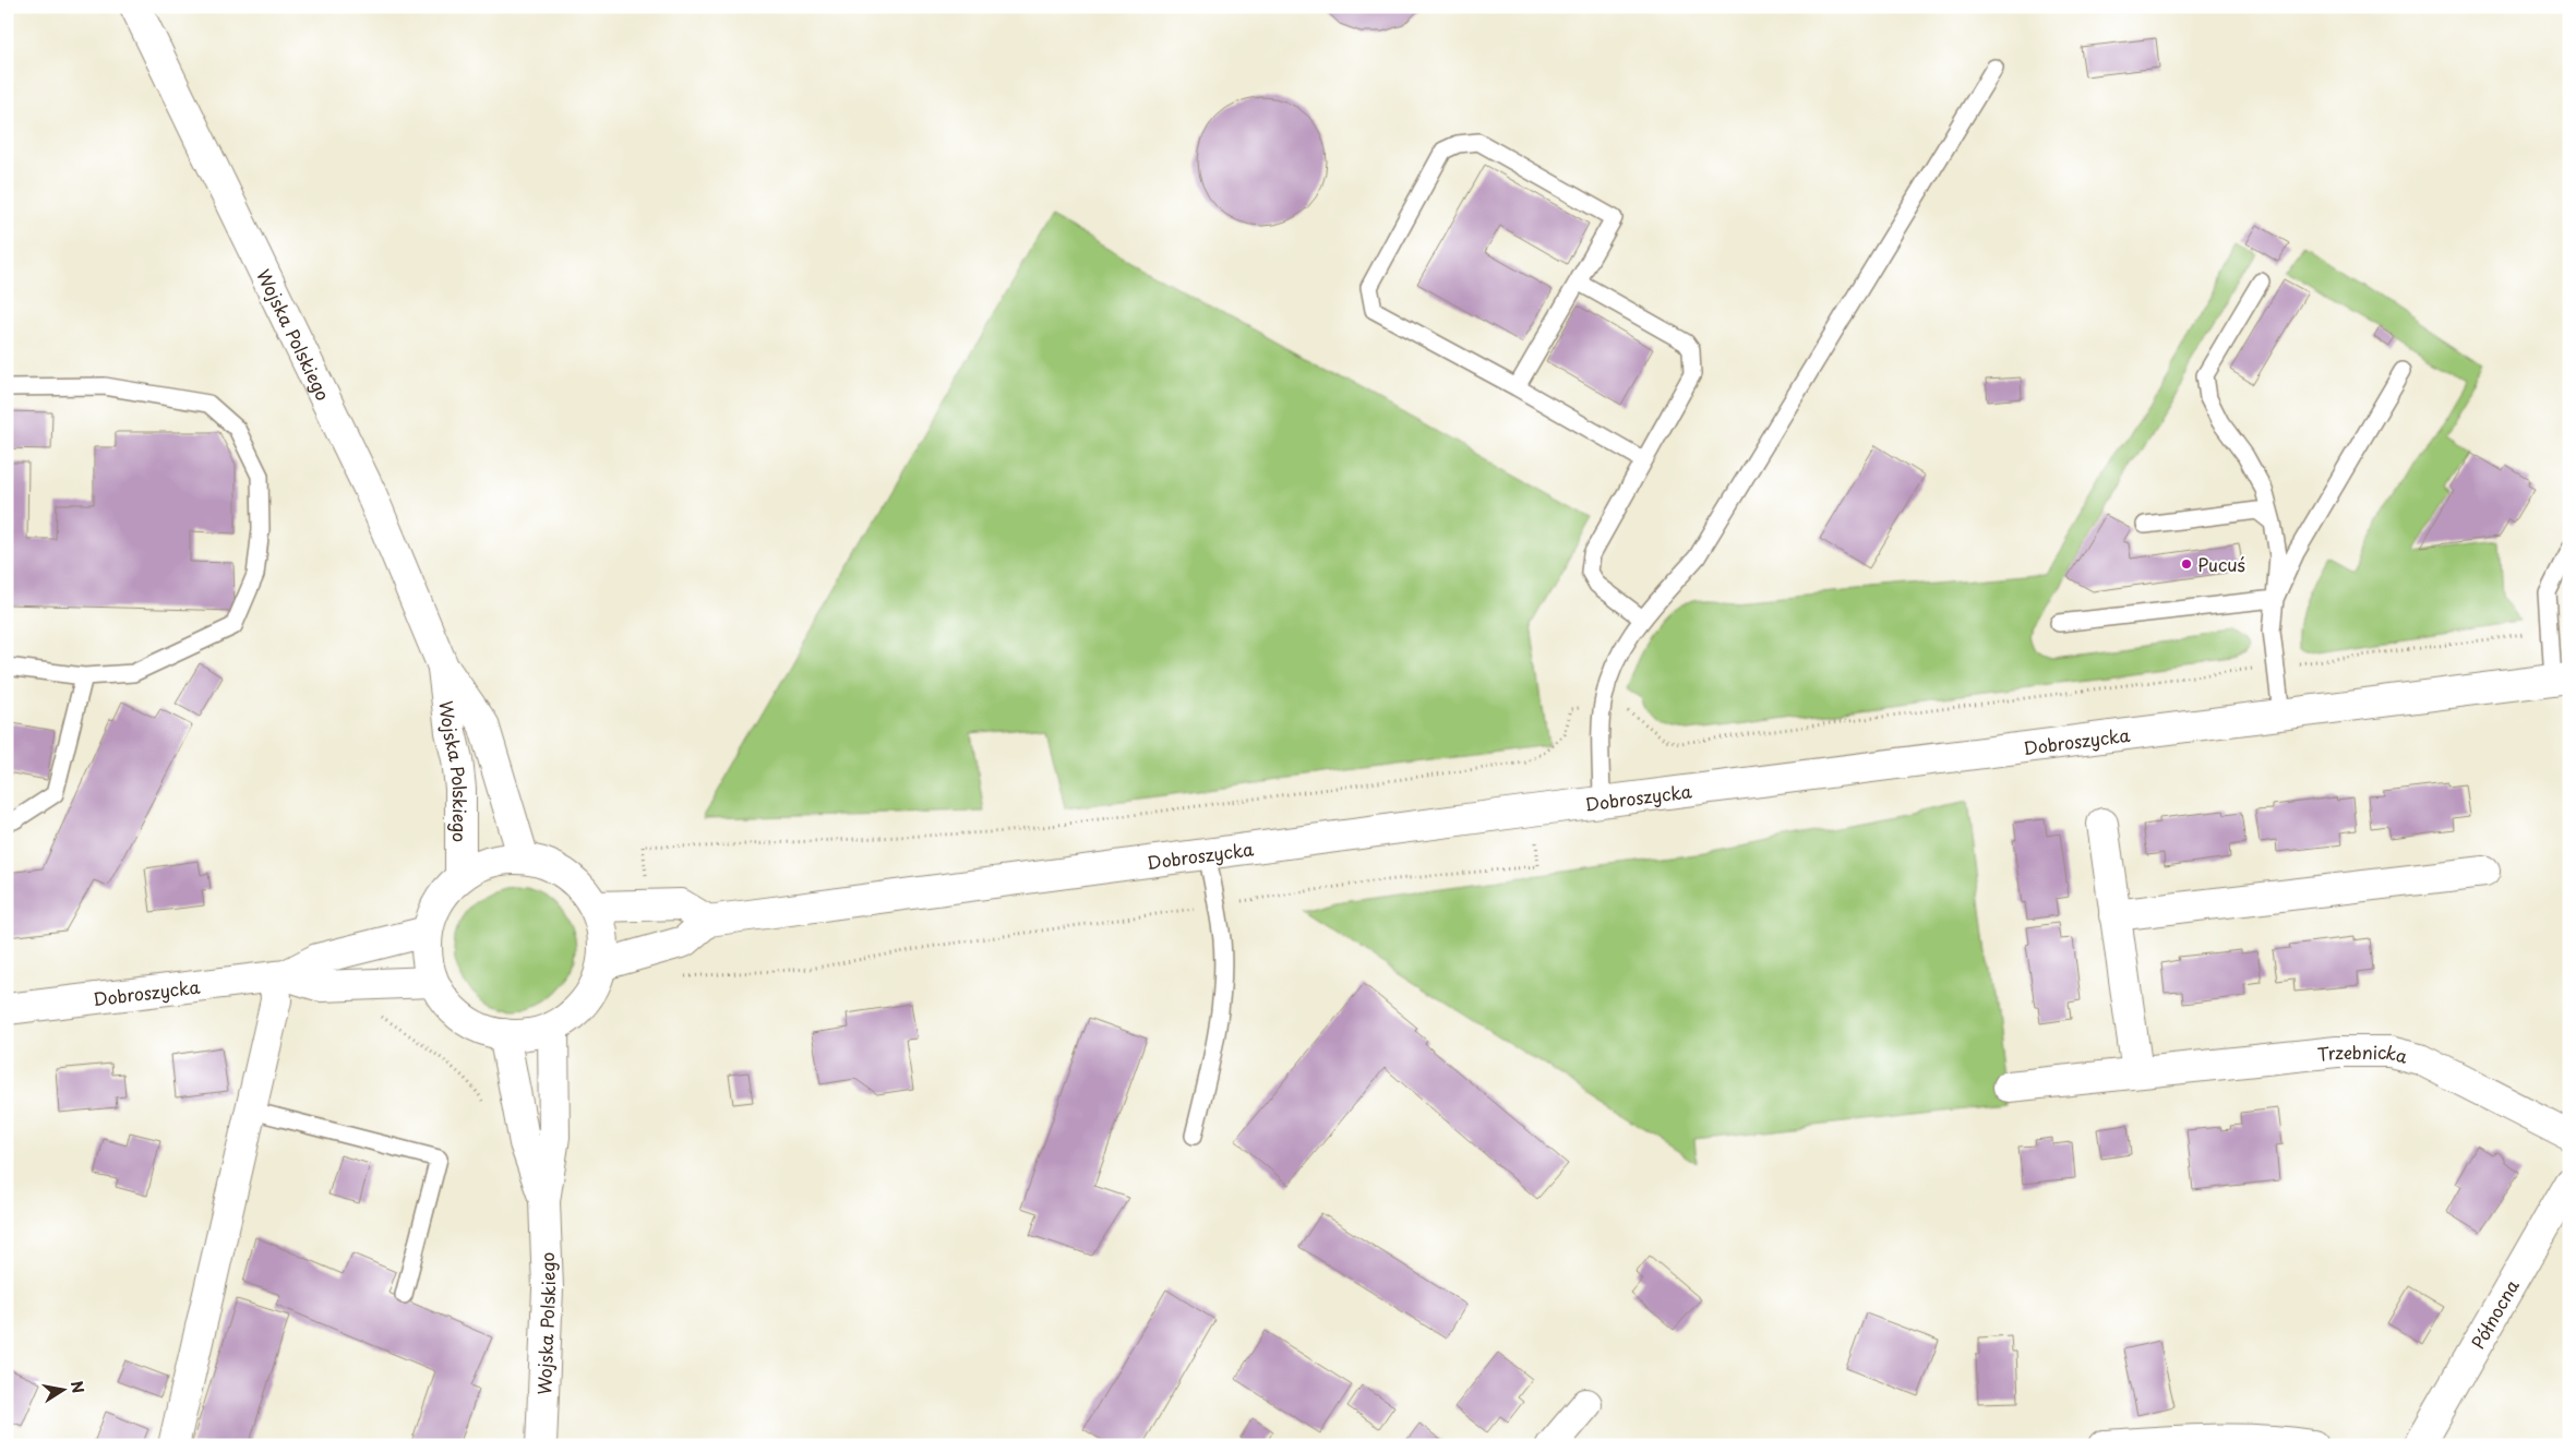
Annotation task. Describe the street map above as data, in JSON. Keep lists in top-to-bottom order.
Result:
{
  "streets": {
    "main road": [
      "Wojska Polskiego",
      "Dobroszycka",
      "Trzebnicka",
      "Północna"
    ]
  },
  "crossings": [
    ["Wojska Polskiego", "Dobroszycka"]
  ],
  "places": ["Pucuś"],
  "north": "right"
}
